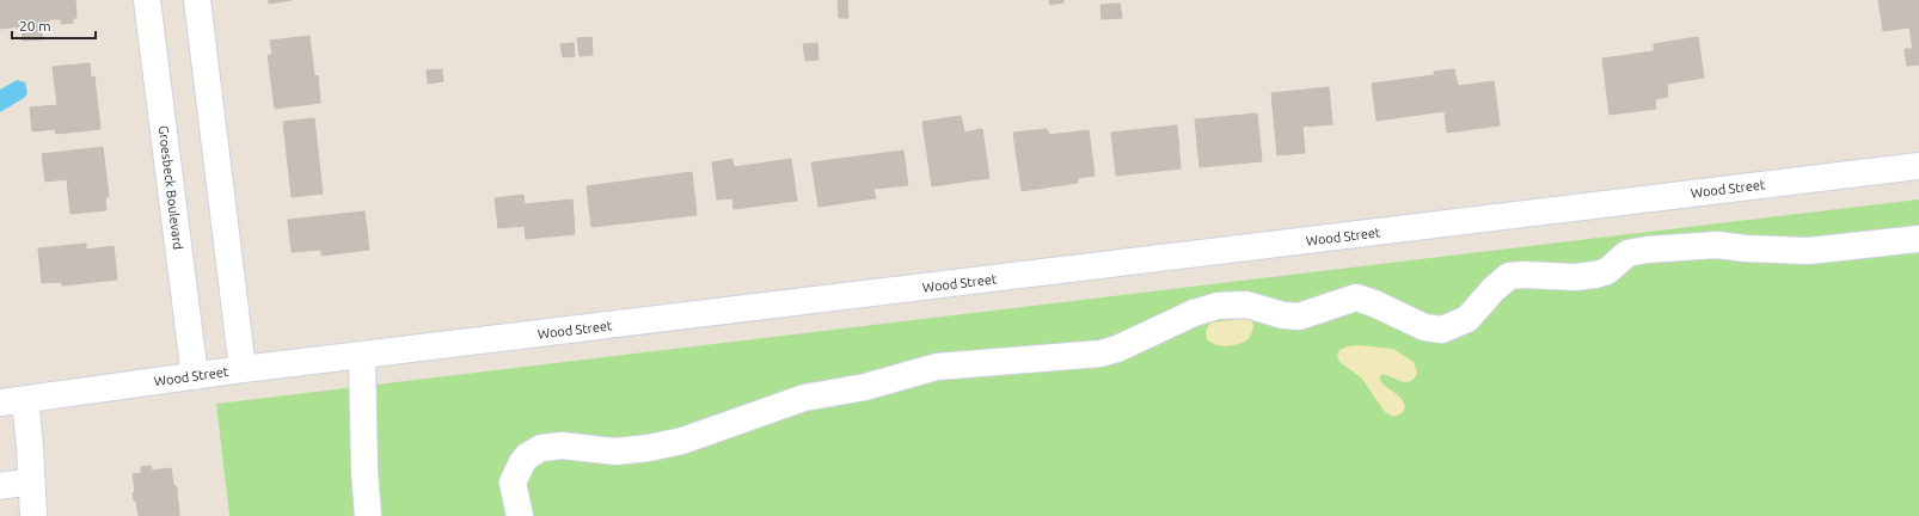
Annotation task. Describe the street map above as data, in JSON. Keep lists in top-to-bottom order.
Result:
{
  "streets": {
    "street": ["Groesbeck Boulevard", "Wood Street"]
  },
  "crossings": [
    ["Groesbeck Boulevard", "Wood Street"]
  ],
  "scale_bar": "20 m"
}
